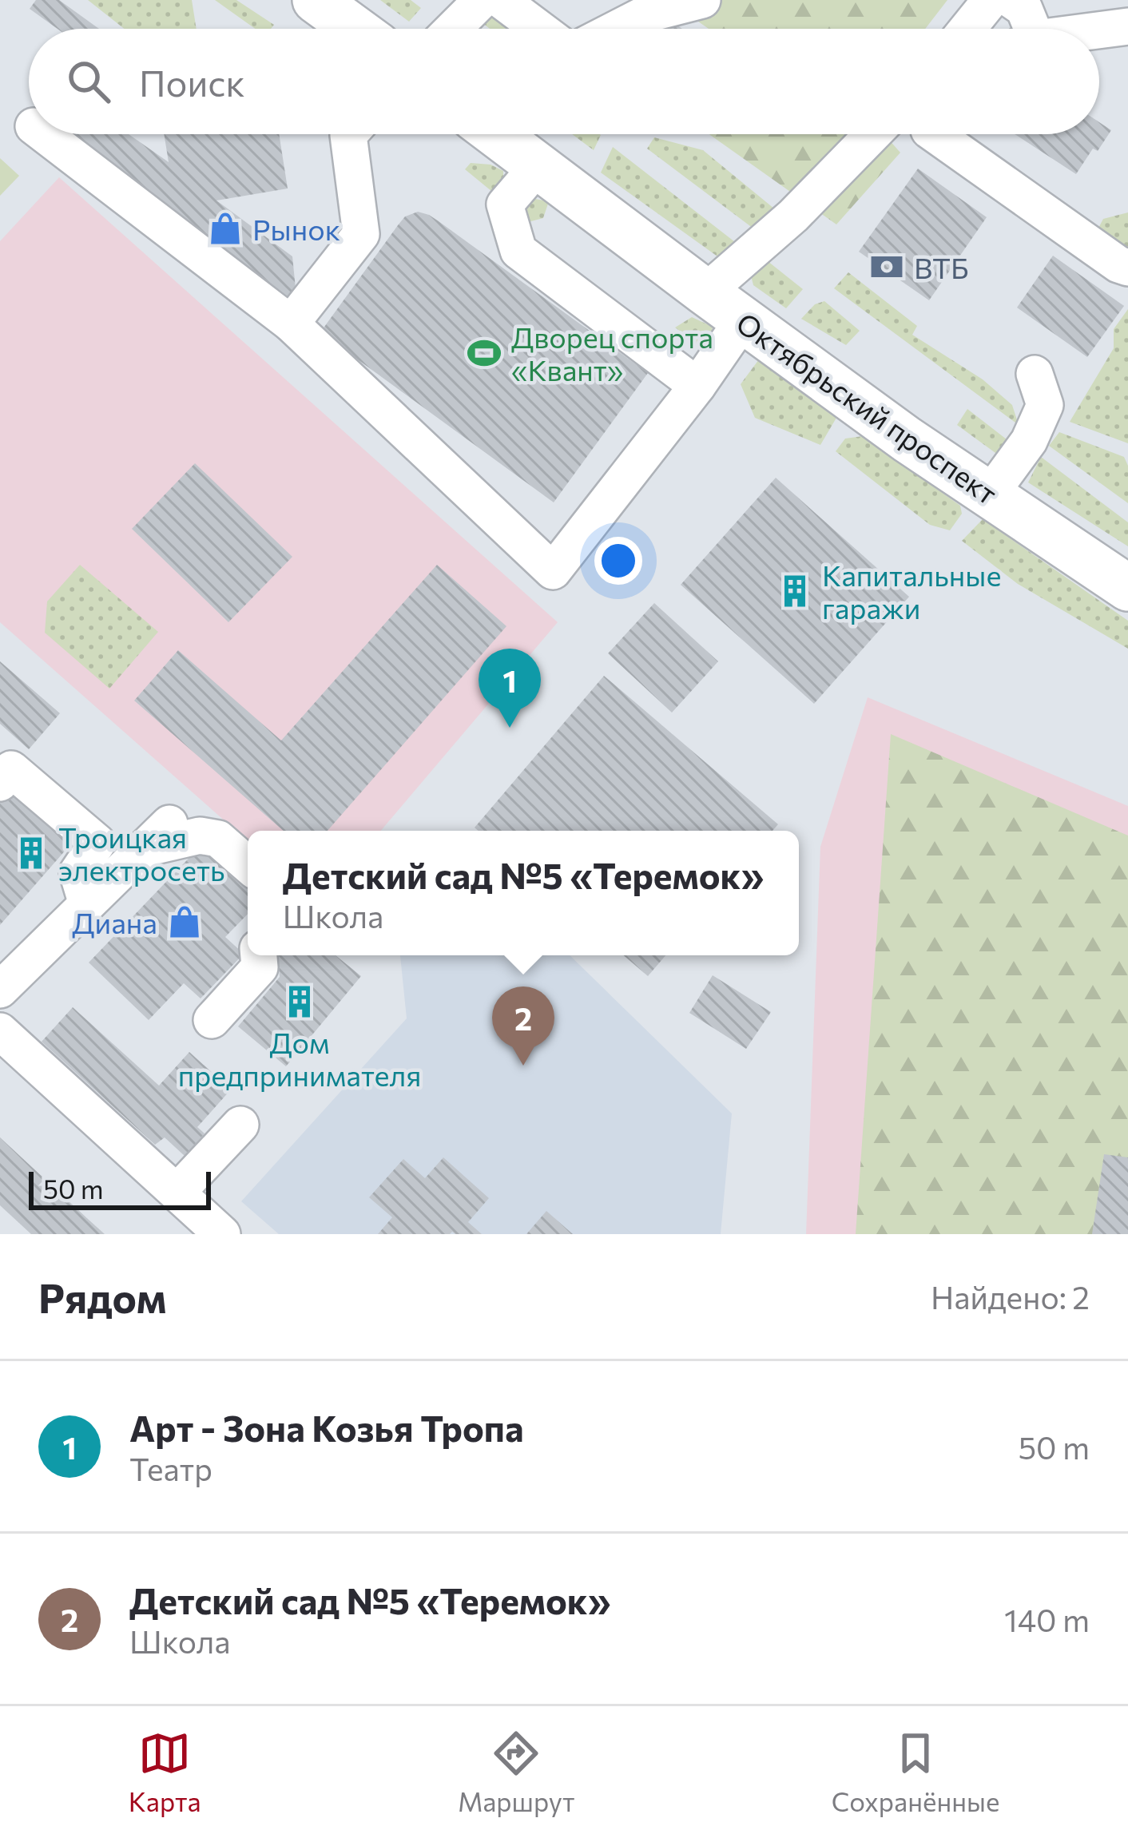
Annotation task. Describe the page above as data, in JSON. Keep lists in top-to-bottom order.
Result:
{
  "streets": {
    "main road": ["Октябрьский проспект"]
  },
  "places": {
    "shop": ["Рынок", "Диана"],
    "bank": ["ВТБ"],
    "sports": ["Дворец спорта «Квант»"],
    "building": ["Капитальные гаражи", "Троицкая электросеть", "Дом предпринимателя"]
  },
  "scale_bar": "50 m",
  "page": {
    "search": "Поиск",
    "pins": ["1", "2"],
    "popup": ["Детский сад №5 «Теремок»", "Школа"],
    "scale": "50 m",
    "heading": ["Рядом", "Найдено: 2"],
    "list": [
      {
        "mark": "1",
        "name": "Арт - Зона Козья Тропа",
        "note": "Театр",
        "value": "50 m"
      },
      {
        "mark": "2",
        "name": "Детский сад №5 «Теремок»",
        "note": "Школа",
        "value": "140 m"
      }
    ],
    "nav": ["Карта", "Маршрут", "Сохранённые"]
  }
}
